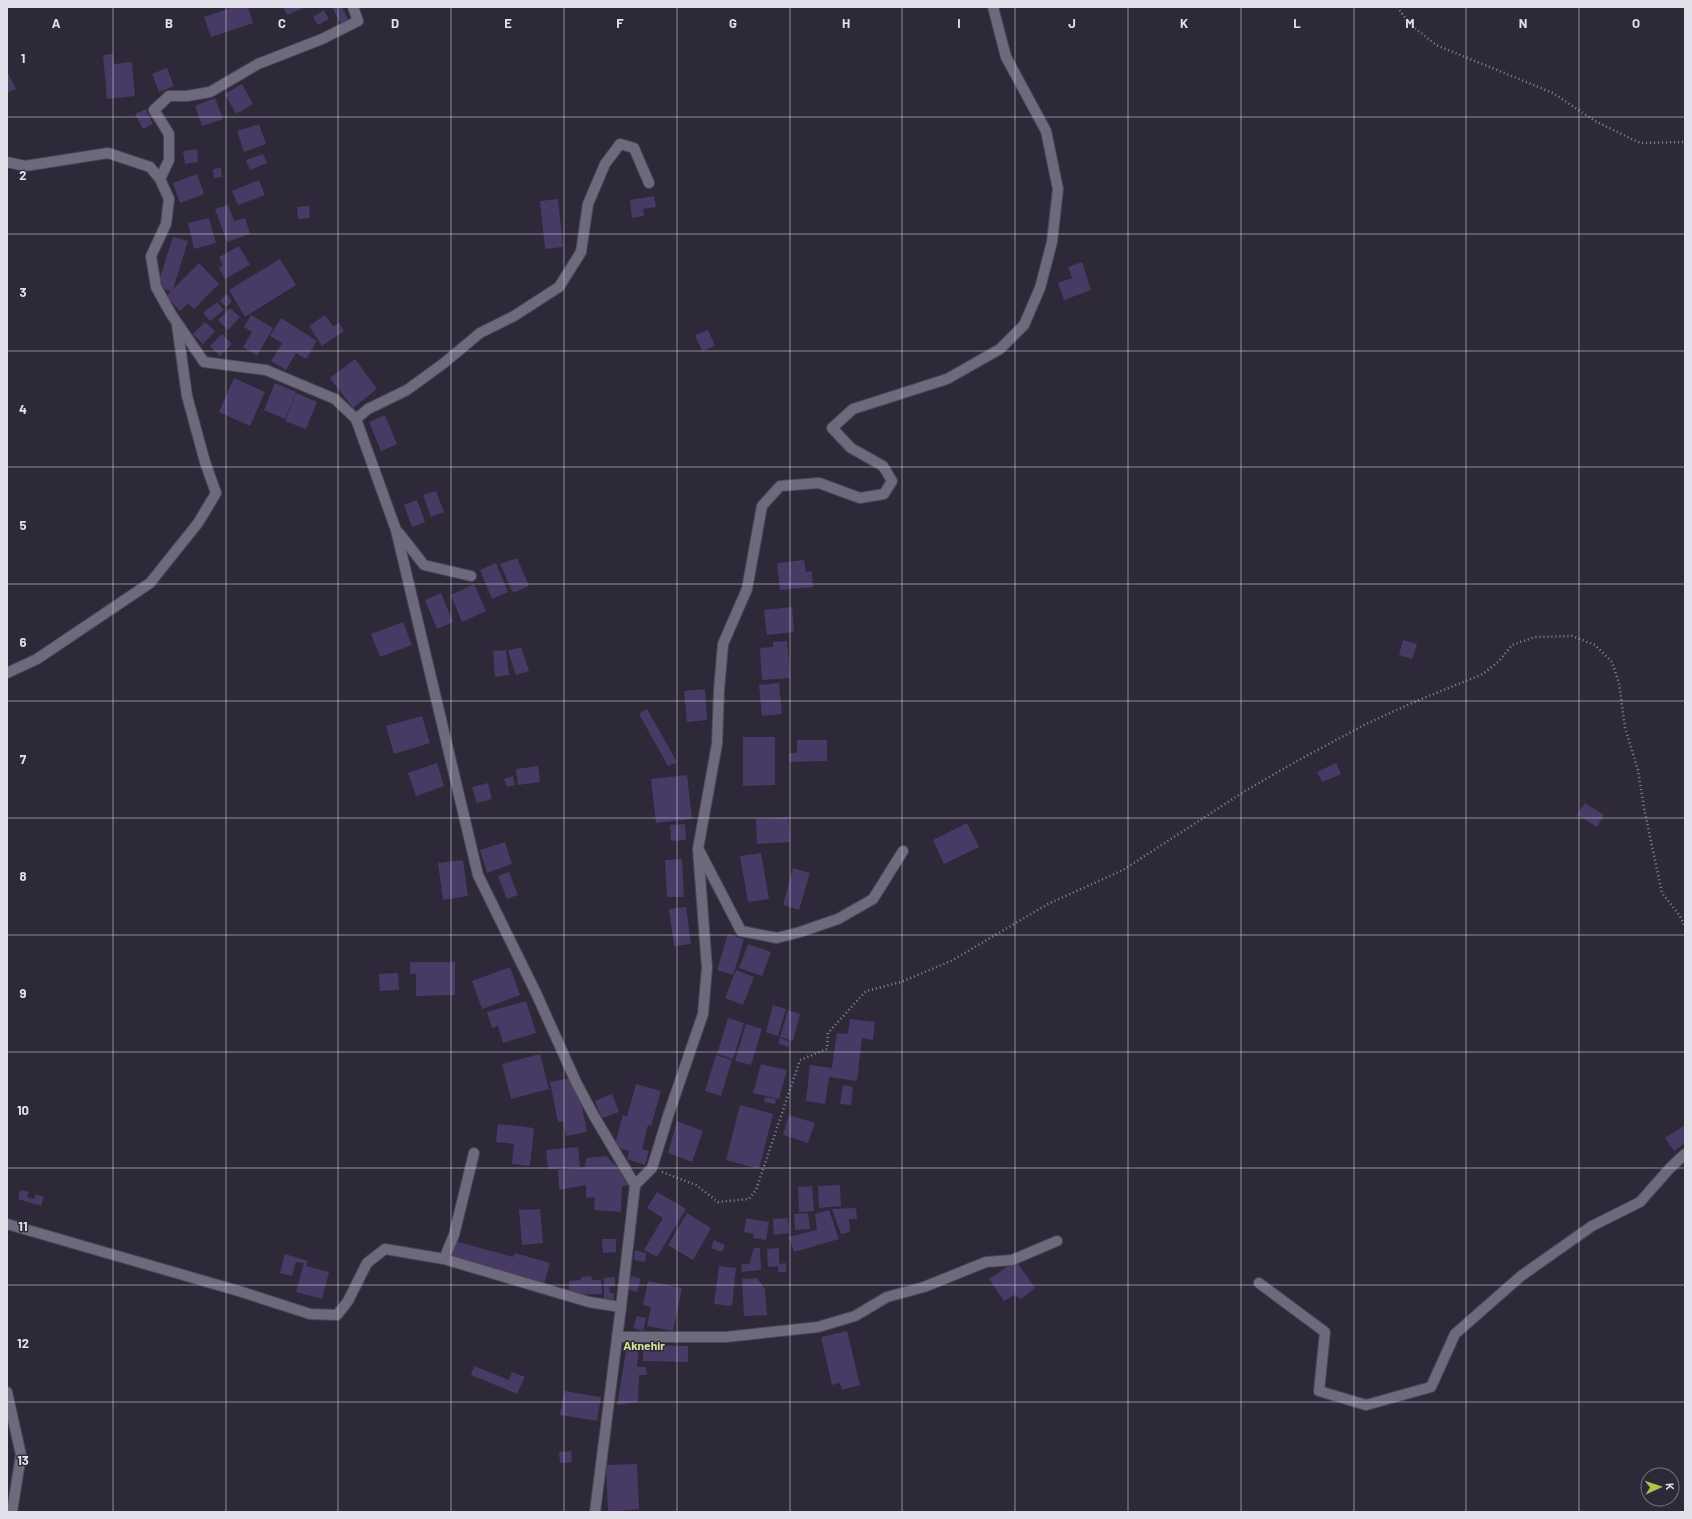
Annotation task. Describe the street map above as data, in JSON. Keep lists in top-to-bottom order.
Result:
{
  "districts": ["Aknehir"],
  "north": "right",
  "grid": {
    "columns": [
      "A",
      "B",
      "C",
      "D",
      "E",
      "F",
      "G",
      "H",
      "I",
      "J",
      "K",
      "L",
      "M",
      "N",
      "O"
    ],
    "rows": [
      "1",
      "2",
      "3",
      "4",
      "5",
      "6",
      "7",
      "8",
      "9",
      "10",
      "11",
      "12",
      "13"
    ]
  }
}
